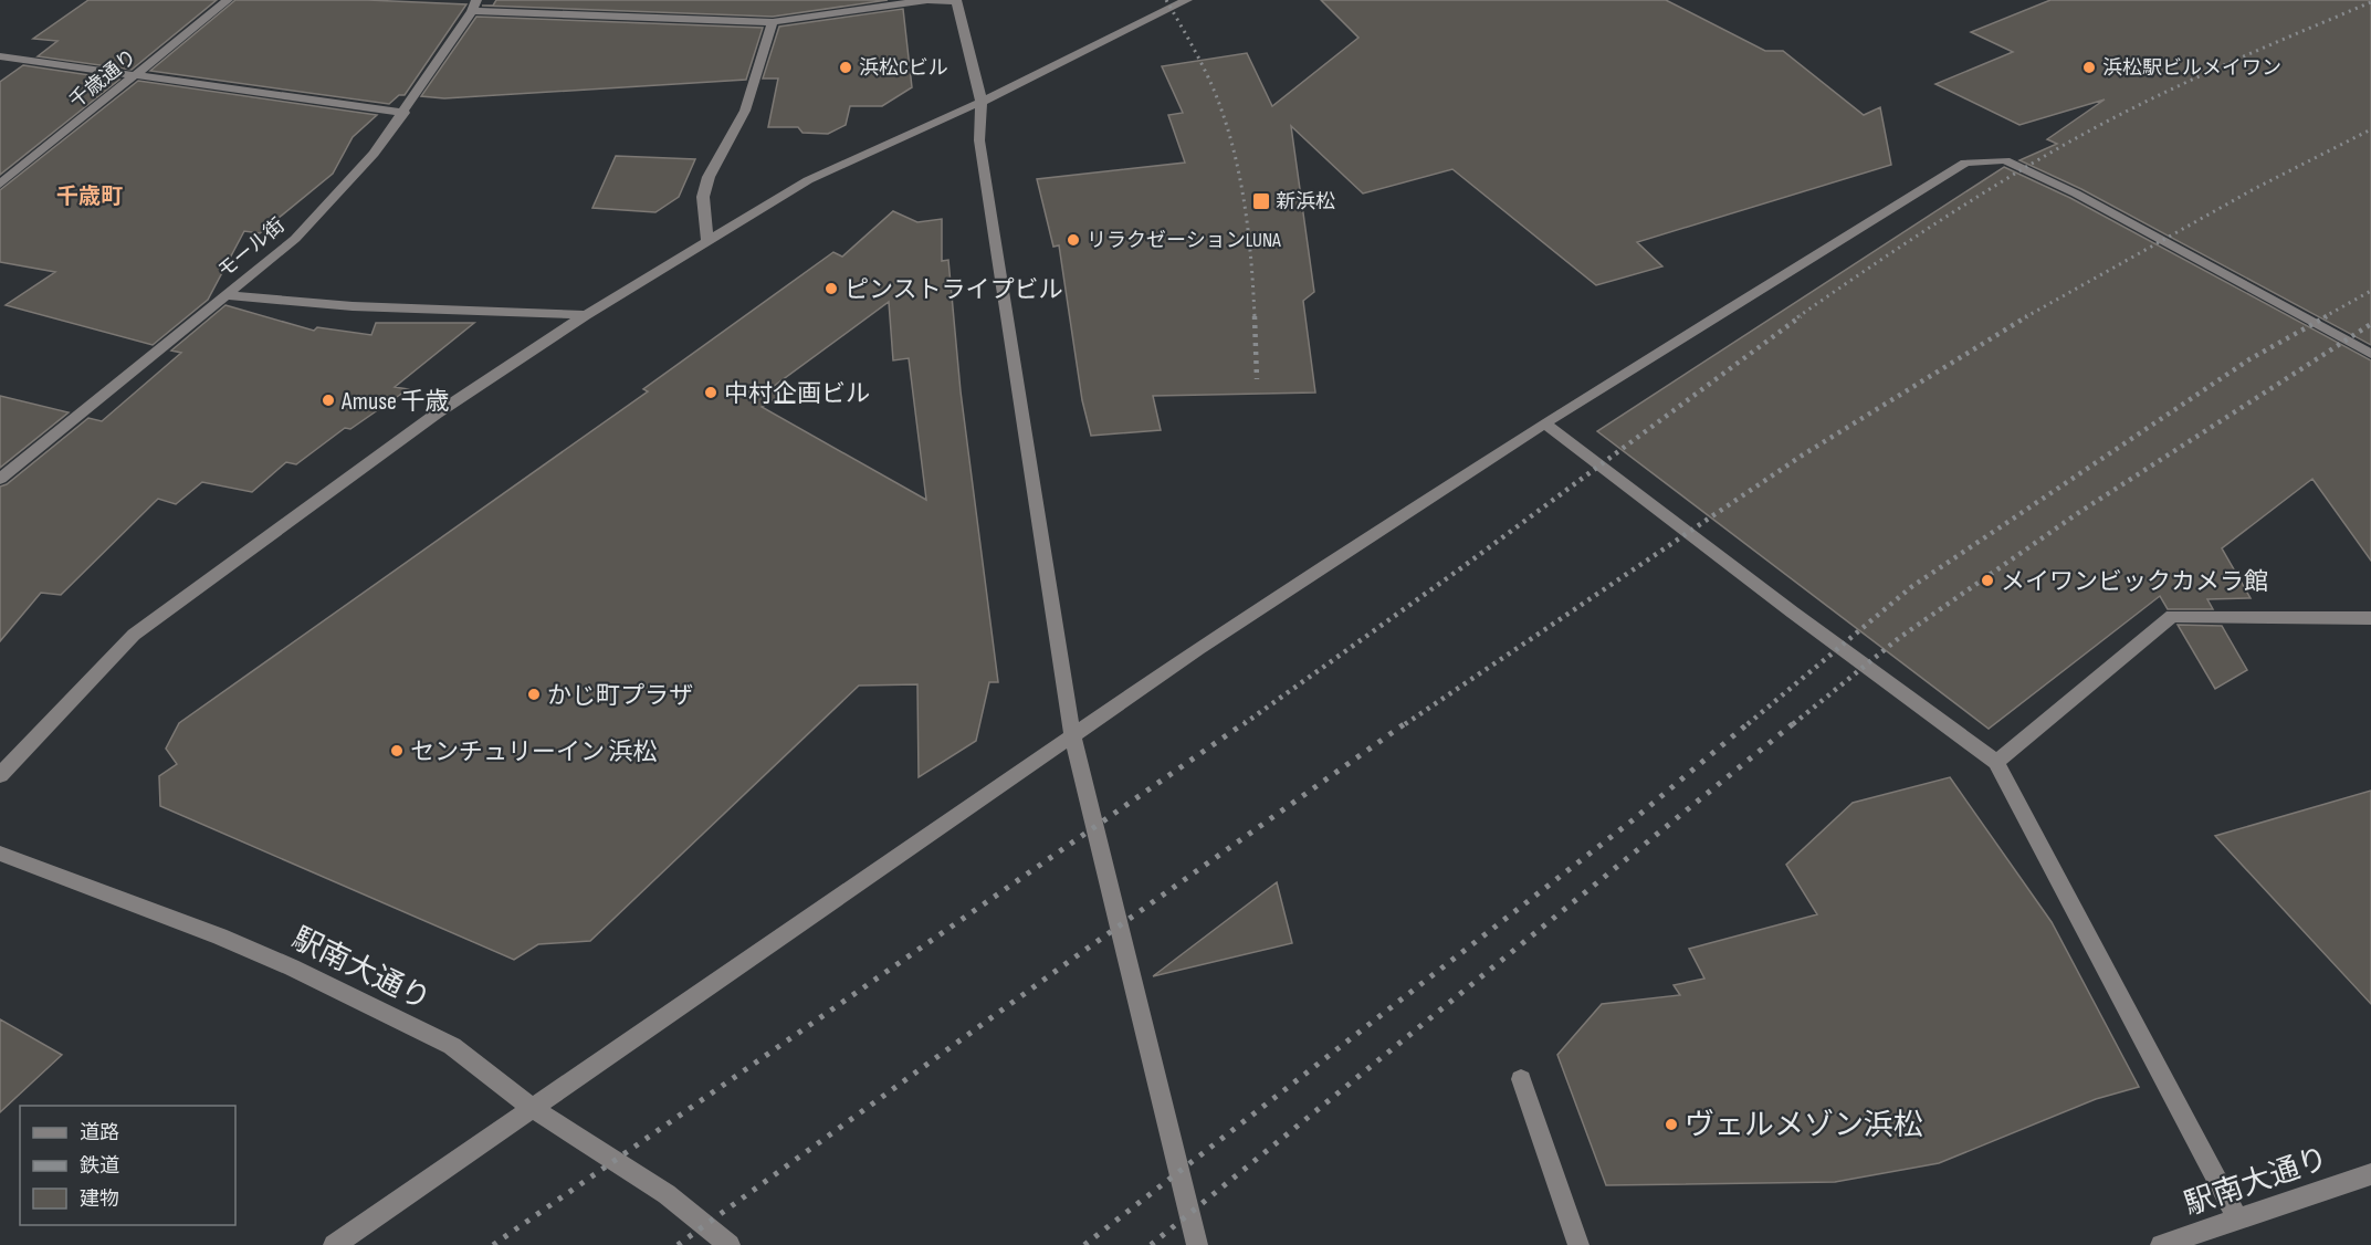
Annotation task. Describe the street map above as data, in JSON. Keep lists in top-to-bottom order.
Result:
{
  "streets": {
    "street": ["千歳通り", "モール街", "駅南大通り"]
  },
  "districts": ["千歳町"],
  "places": {
    "other": [
      "浜松Cビル",
      "浜松駅ビルメイワン",
      "リラクゼーションLUNA",
      "ピンストライプビル",
      "中村企画ビル",
      "Amuse 千歳",
      "メイワンビックカメラ館",
      "かじ町プラザ",
      "センチュリーイン 浜松",
      "ヴェルメゾン浜松"
    ],
    "transit": ["新浜松"]
  },
  "legend": ["道路", "鉄道", "建物"]
}
